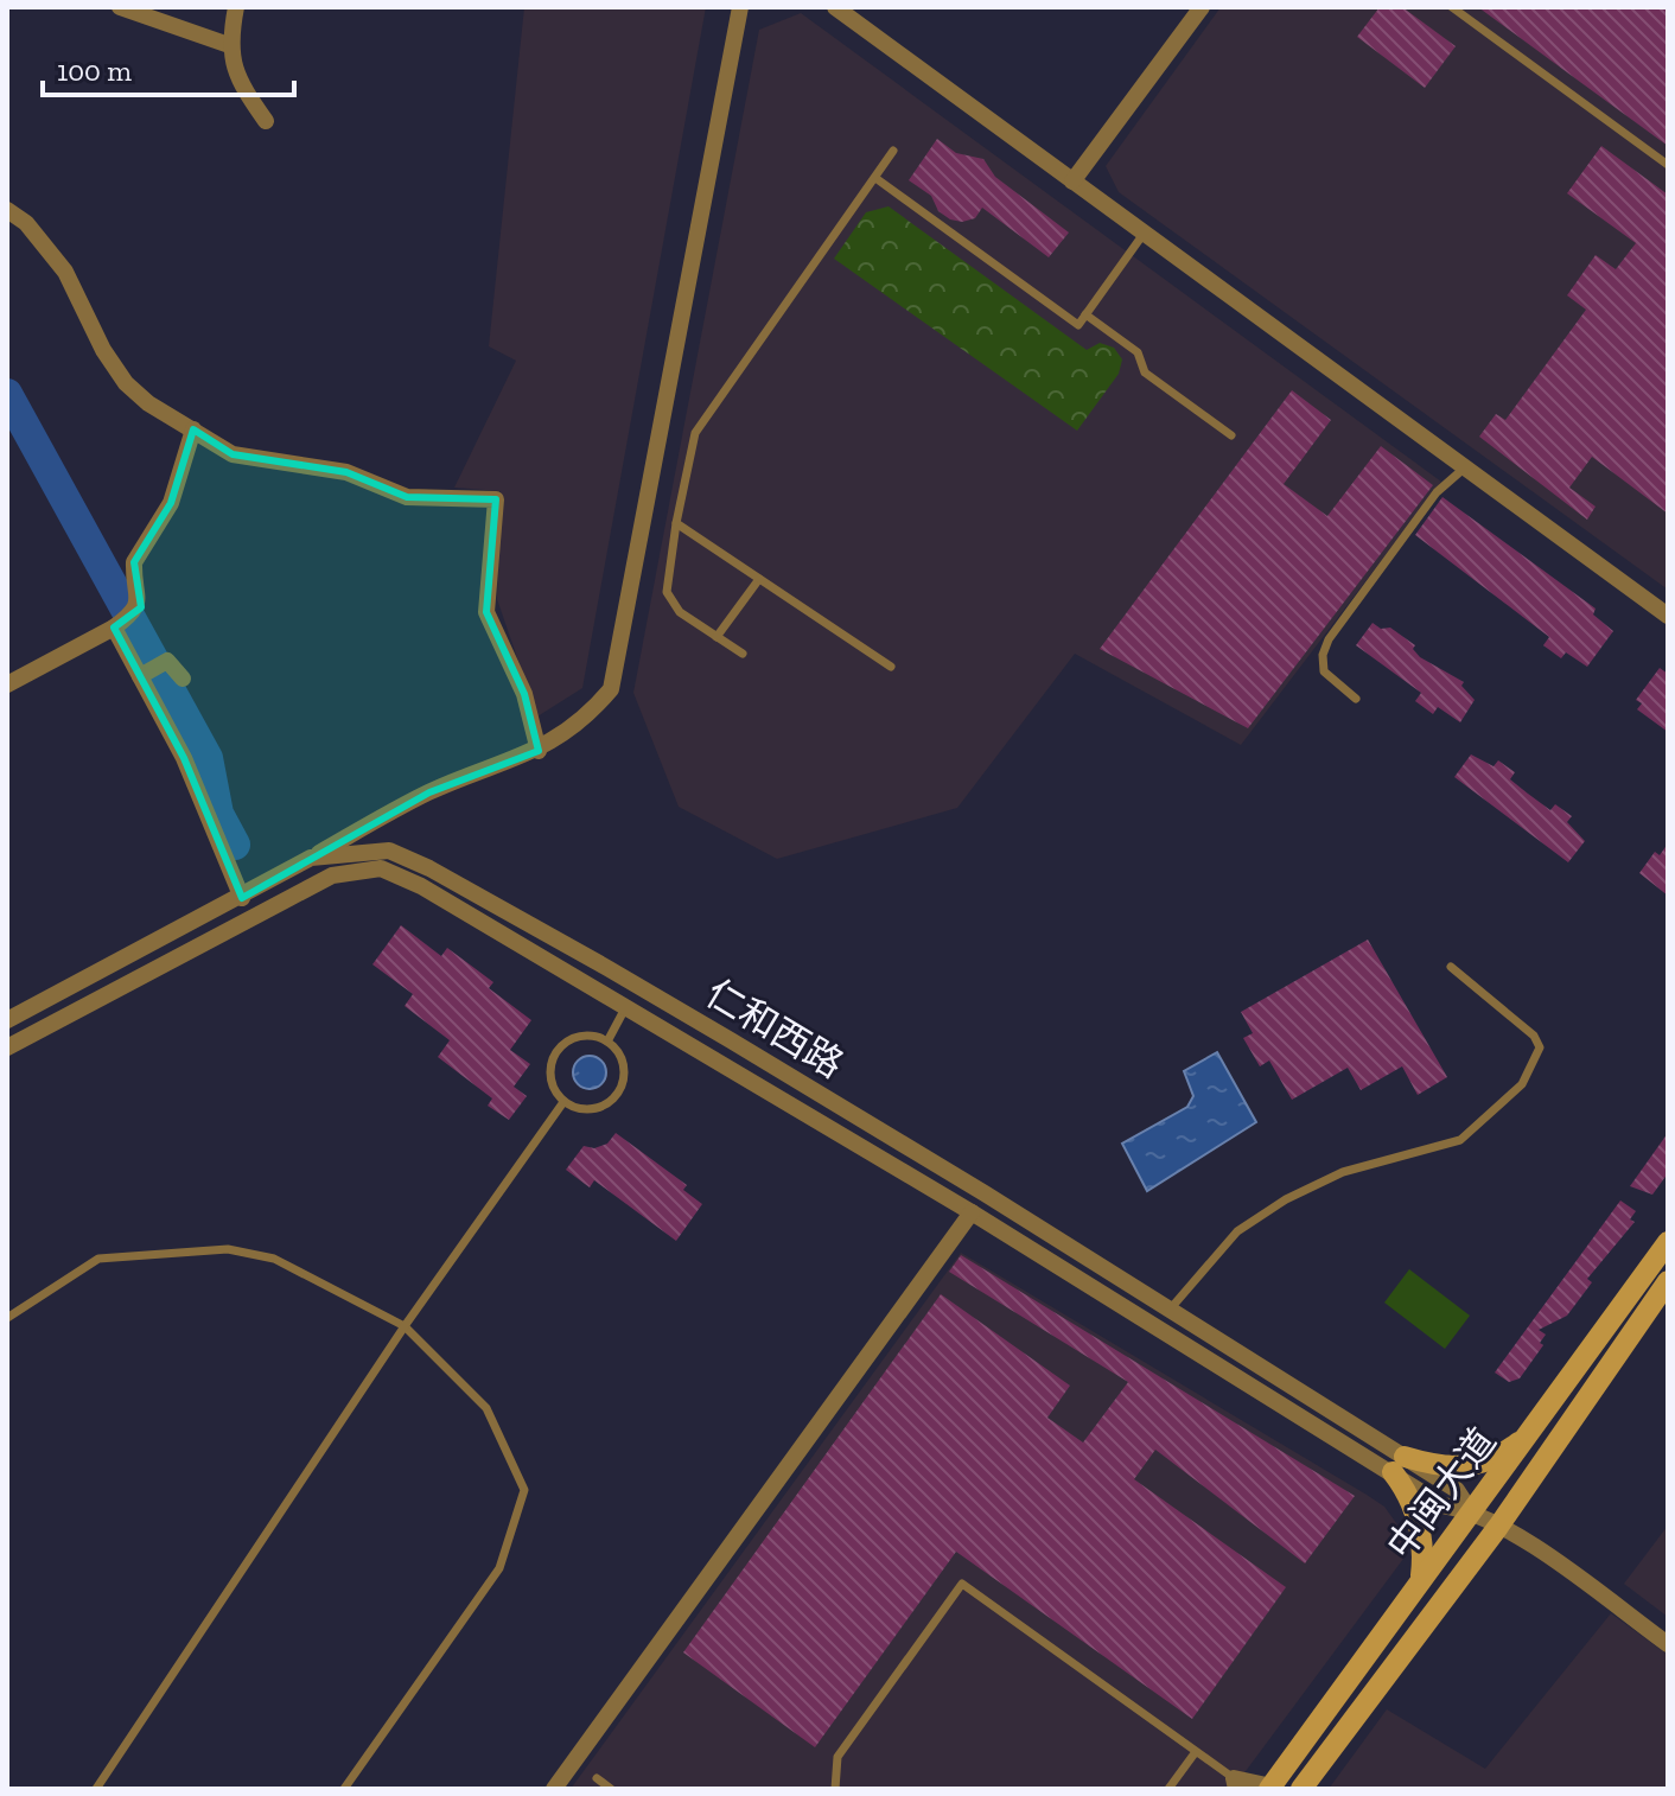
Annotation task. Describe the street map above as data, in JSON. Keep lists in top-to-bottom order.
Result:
{
  "streets": {
    "main road": ["中闽大道"],
    "street": ["仁和西路"]
  },
  "crossings": [
    ["仁和西路", "中闽大道"]
  ],
  "scale_bar": "100 m"
}
